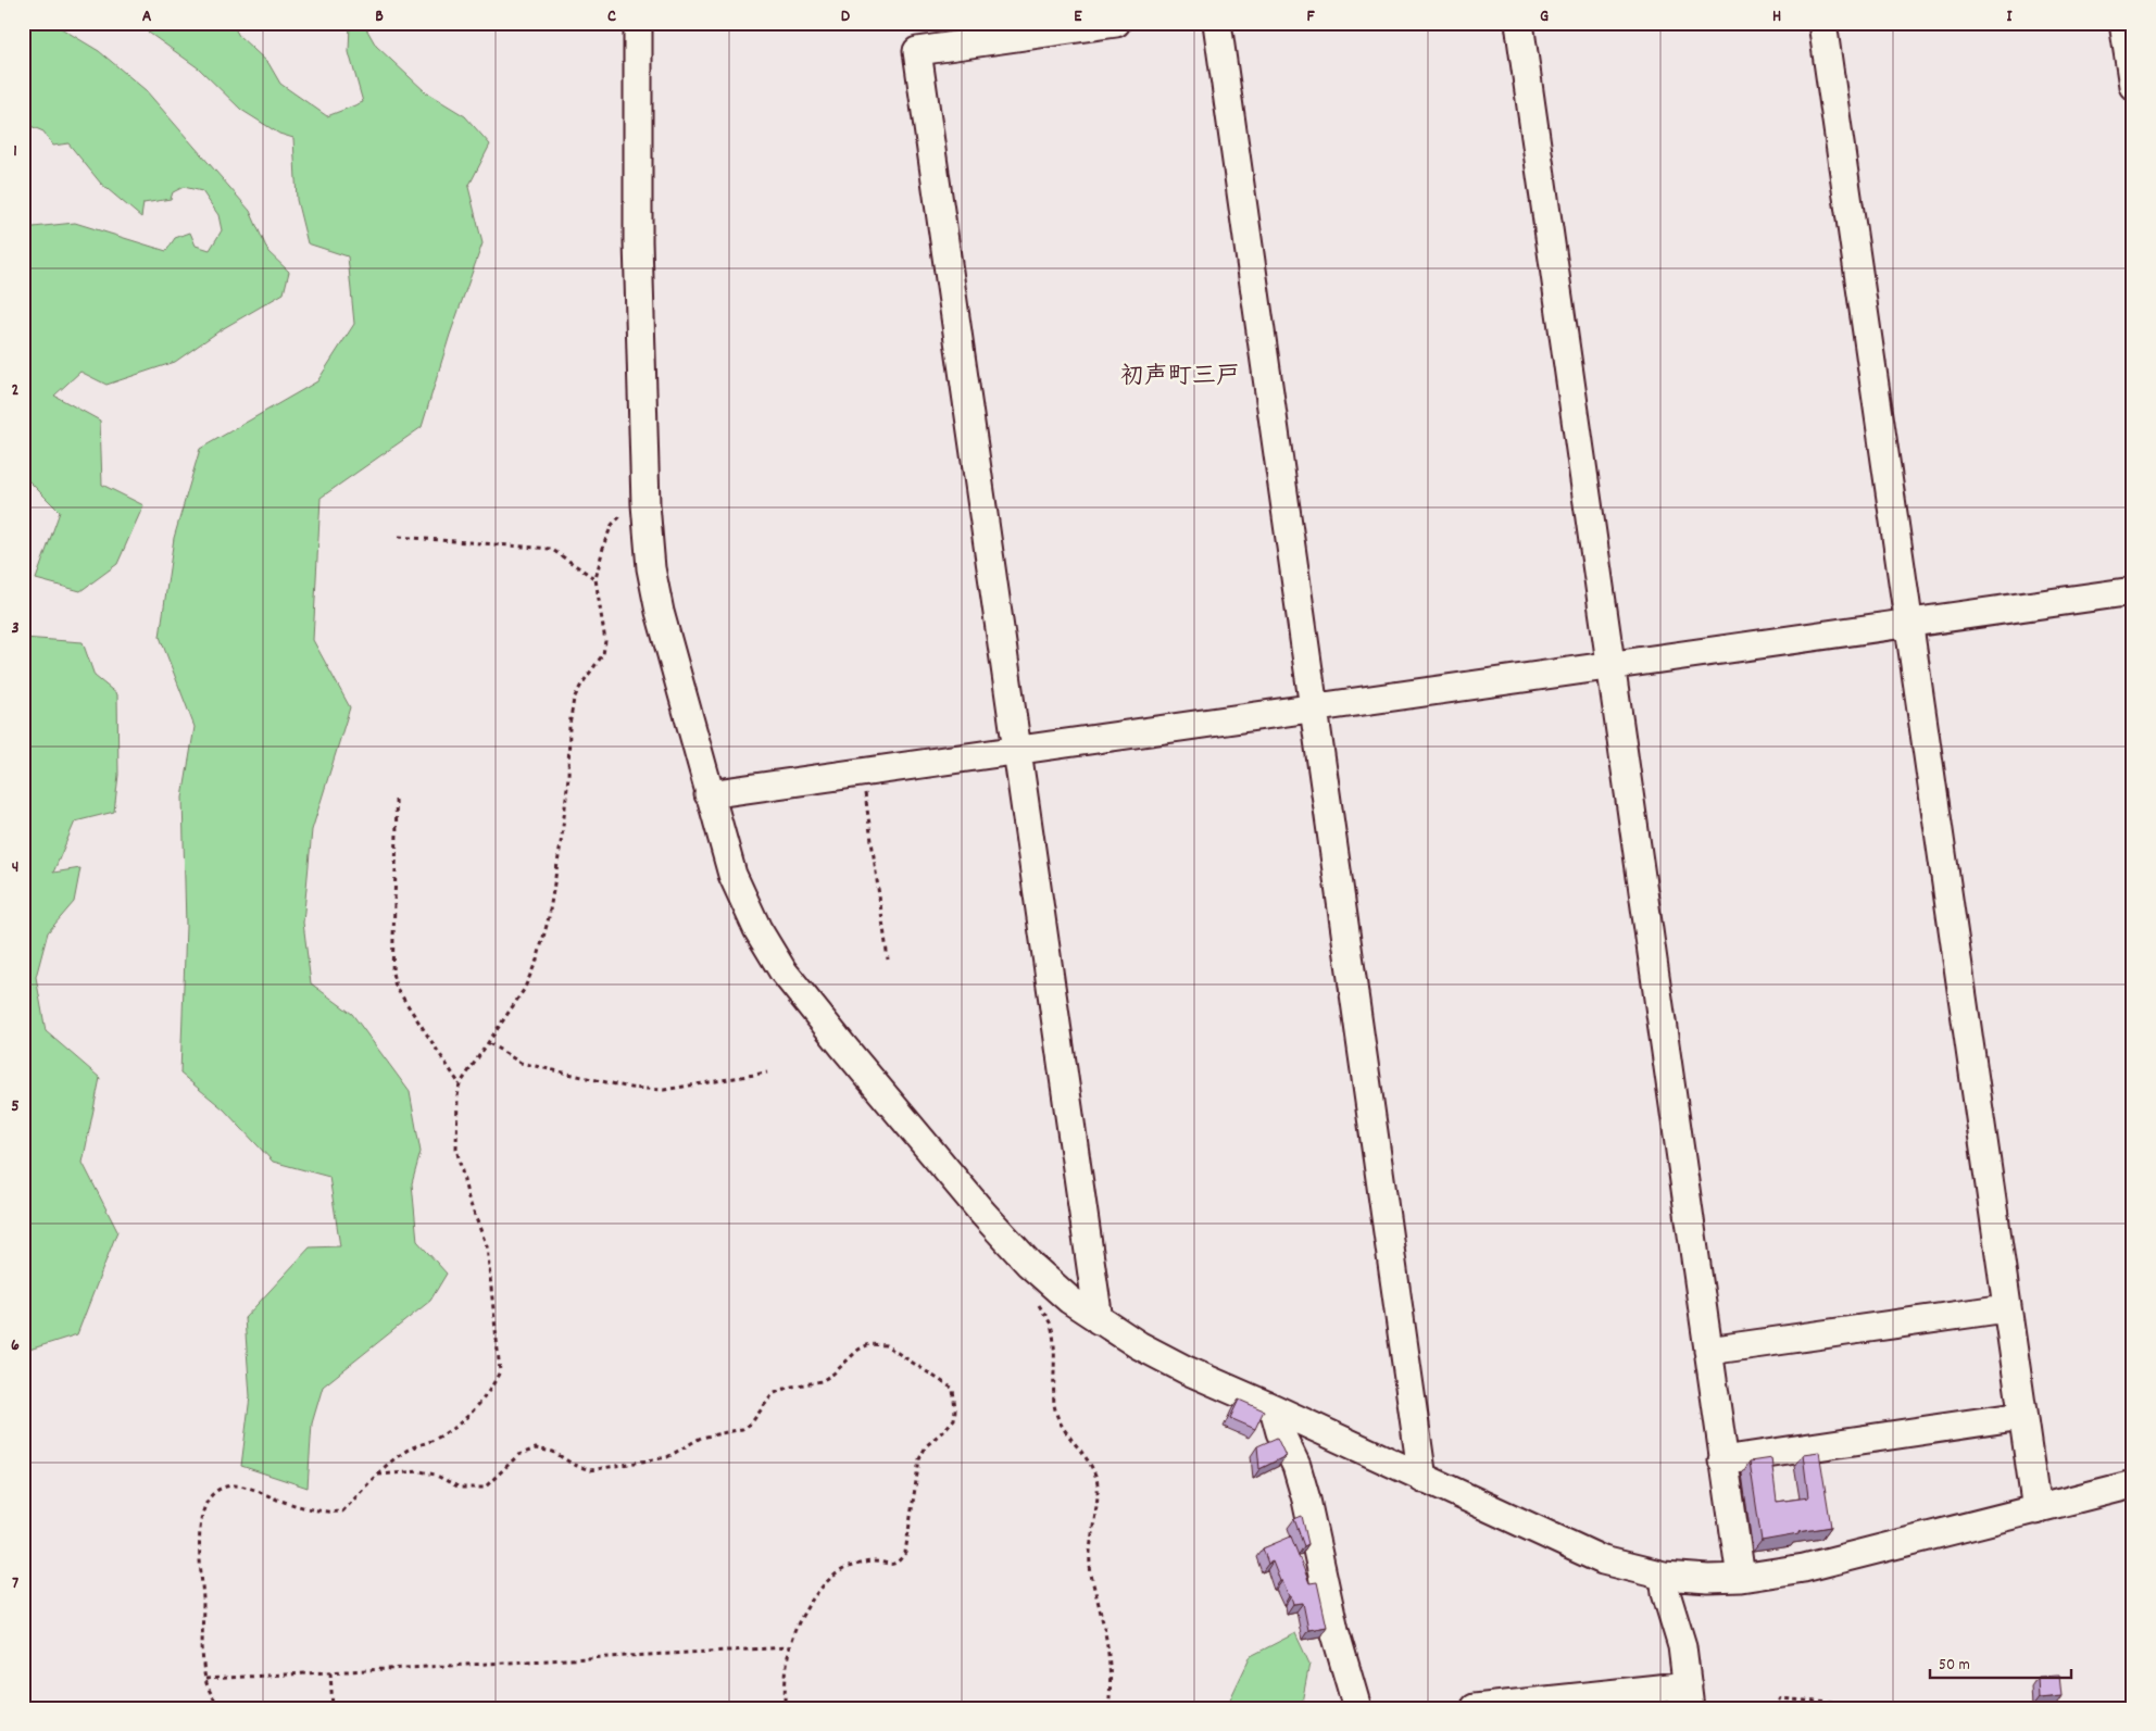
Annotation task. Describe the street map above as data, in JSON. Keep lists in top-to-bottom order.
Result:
{
  "districts": ["初声町三戸"],
  "scale_bar": "50 m",
  "grid": {
    "columns": [
      "A",
      "B",
      "C",
      "D",
      "E",
      "F",
      "G",
      "H",
      "I"
    ],
    "rows": [
      "1",
      "2",
      "3",
      "4",
      "5",
      "6",
      "7"
    ]
  }
}
